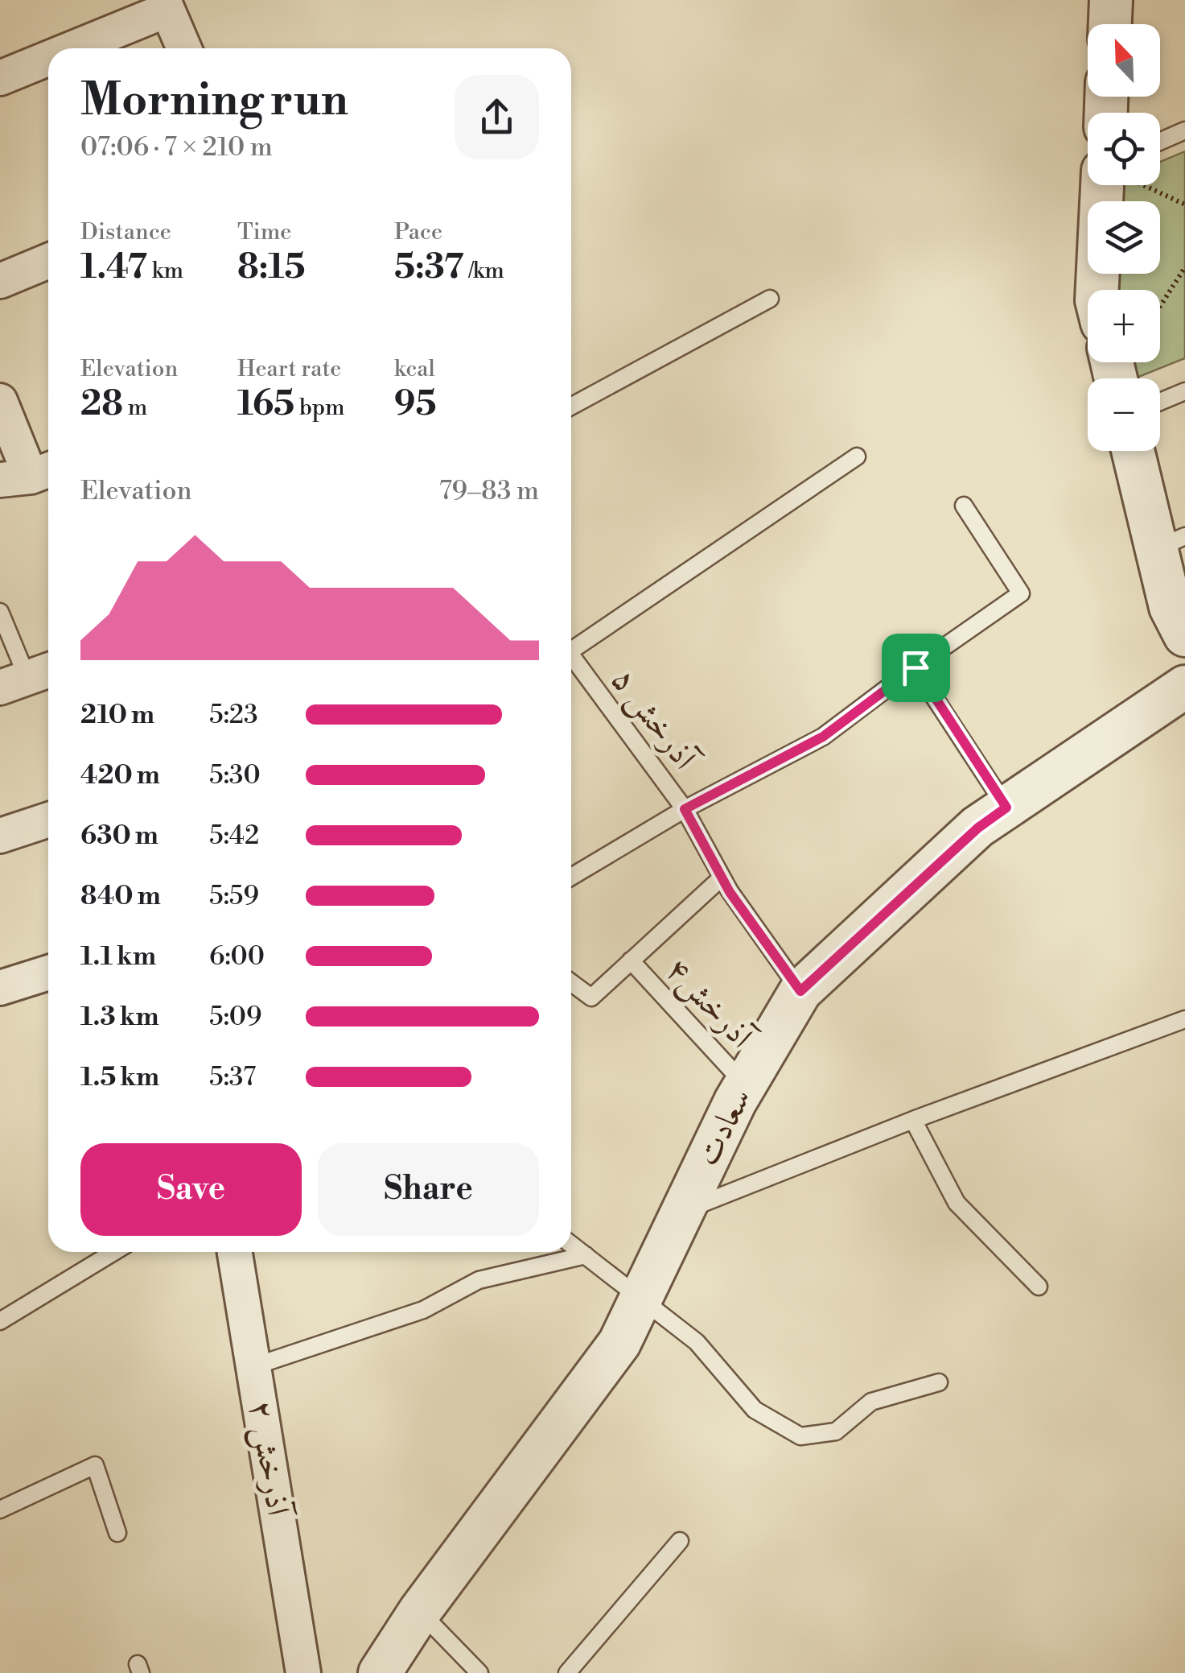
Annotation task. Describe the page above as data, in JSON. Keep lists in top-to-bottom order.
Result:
{
  "streets": {
    "street": ["سعادت", "آذرخش ۲"],
    "lane": ["آذرخش ۵", "آذرخش۴"]
  },
  "crossings": [
    ["آذرخش ۵", "سعادت"],
    ["آذرخش۴", "سعادت"]
  ],
  "north": "top left",
  "page": {
    "map_buttons": ["+", "−"],
    "heading": ["Morning run", "07:06 · 7 × 210 m"],
    "stats": [
      ["Distance", "1.47 km"],
      ["Time", "8:15"],
      ["Pace", "5:37 /km"],
      ["Elevation", "28 m"],
      ["Heart rate", "165 bpm"],
      ["kcal", "95"]
    ],
    "chart": ["Elevation", "79–83 m"],
    "list": [
      {
        "name": "210 m",
        "note": "5:23"
      },
      {
        "name": "420 m",
        "note": "5:30"
      },
      {
        "name": "630 m",
        "note": "5:42"
      },
      {
        "name": "840 m",
        "note": "5:59"
      },
      {
        "name": "1.1 km",
        "note": "6:00"
      },
      {
        "name": "1.3 km",
        "note": "5:09"
      },
      {
        "name": "1.5 km",
        "note": "5:37"
      }
    ],
    "buttons": ["Save", "Share"]
  }
}
